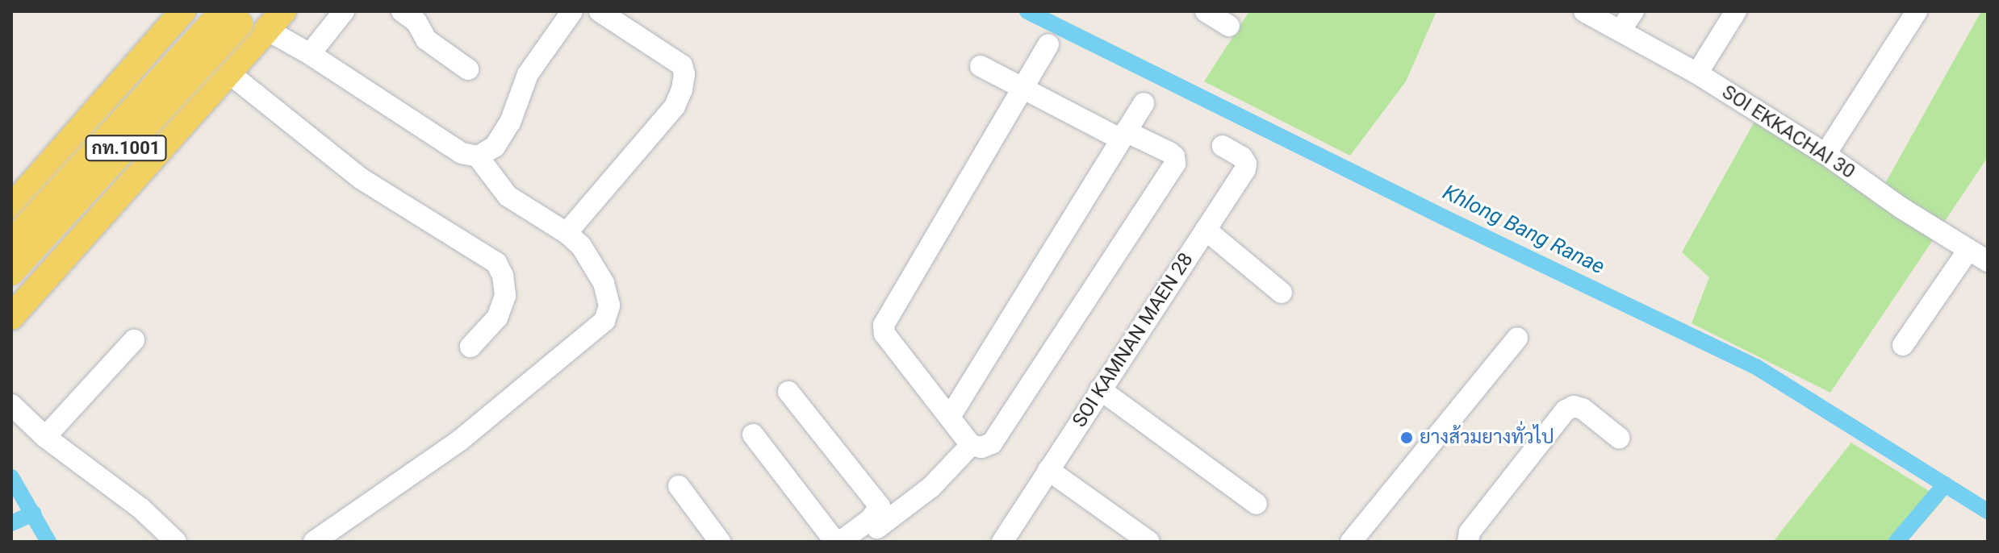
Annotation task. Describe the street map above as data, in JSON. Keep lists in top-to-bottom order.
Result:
{
  "streets": {
    "main road": ["กท.1001"],
    "street": ["SOI EKKACHAI 30", "SOI KAMNAN MAEN 28"]
  },
  "water": ["Khlong Bang Ranae"],
  "places": ["ยางส้วมยางทั่วไป"]
}
